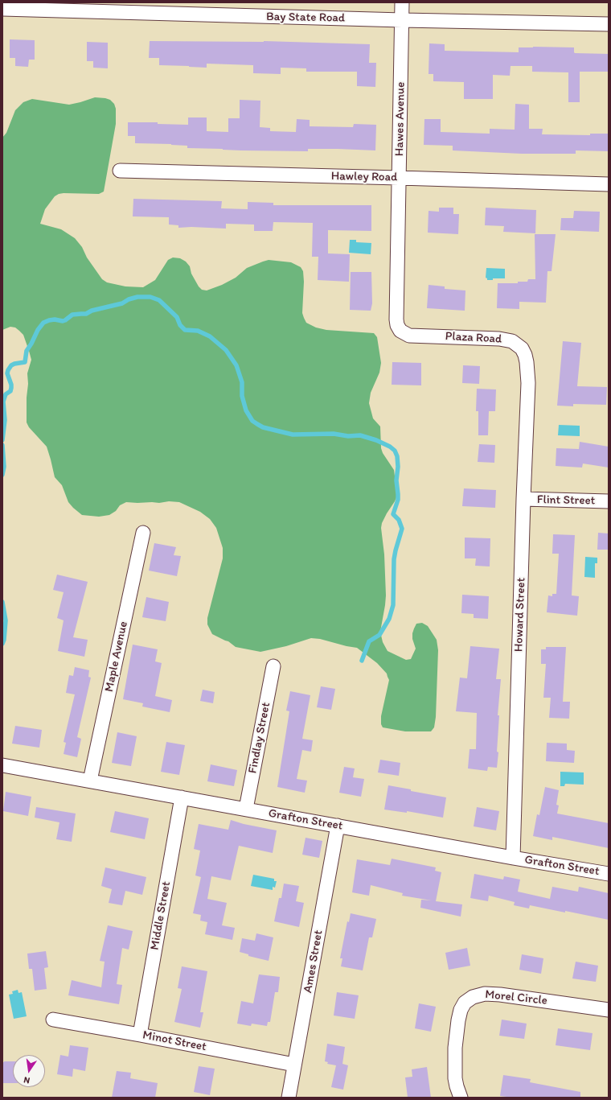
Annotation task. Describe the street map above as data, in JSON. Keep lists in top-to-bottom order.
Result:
{
  "streets": {
    "street": [
      "Bay State Road",
      "Hawes Avenue",
      "Hawley Road",
      "Plaza Road",
      "Flint Street",
      "Howard Street",
      "Maple Avenue",
      "Findlay Street",
      "Grafton Street",
      "Middle Street",
      "Ames Street",
      "Morel Circle",
      "Minot Street"
    ]
  },
  "crossings": [
    ["Bay State Road", "Hawes Avenue"],
    ["Hawes Avenue", "Hawley Road"],
    ["Hawes Avenue", "Plaza Road"],
    ["Plaza Road", "Howard Street"],
    ["Flint Street", "Howard Street"],
    ["Howard Street", "Grafton Street"],
    ["Maple Avenue", "Grafton Street"],
    ["Findlay Street", "Grafton Street"],
    ["Grafton Street", "Middle Street"],
    ["Grafton Street", "Ames Street"],
    ["Middle Street", "Minot Street"],
    ["Ames Street", "Minot Street"]
  ],
  "north": "bottom"
}
